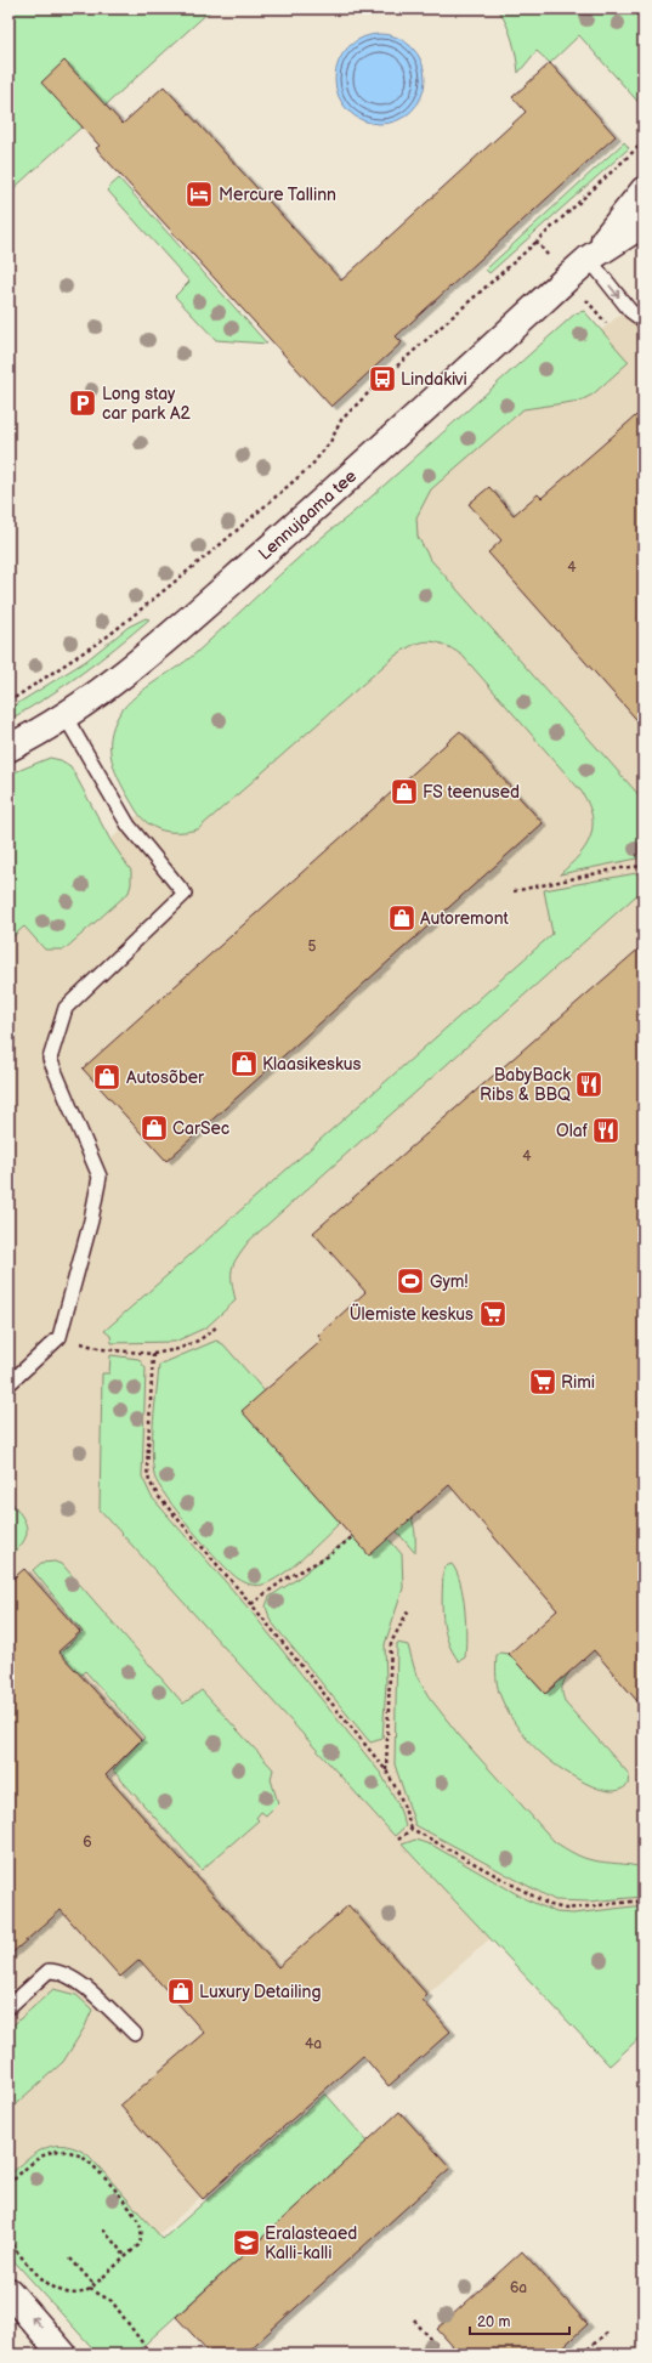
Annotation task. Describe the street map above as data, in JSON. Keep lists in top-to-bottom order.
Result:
{
  "streets": {
    "street": ["Lennujaama tee"]
  },
  "places": {
    "hotel": ["Mercure Tallinn"],
    "bus stop": ["Lindakivi"],
    "parking": ["Long stay car park A2"],
    "shop": [
      "FS teenused",
      "Autoremont",
      "Klaasikeskus",
      "Autosõber",
      "CarSec",
      "Luxury Detailing"
    ],
    "restaurant": ["BabyBack Ribs & BBQ", "Olaf"],
    "sports": ["Gym!"],
    "supermarket": ["Ülemiste keskus", "Rimi"],
    "school or university": ["Eralasteaed Kalli-kalli"]
  },
  "house_numbers": [
    "4",
    "5",
    "4",
    "6",
    "4a",
    "6a"
  ],
  "scale_bar": "20 m"
}
